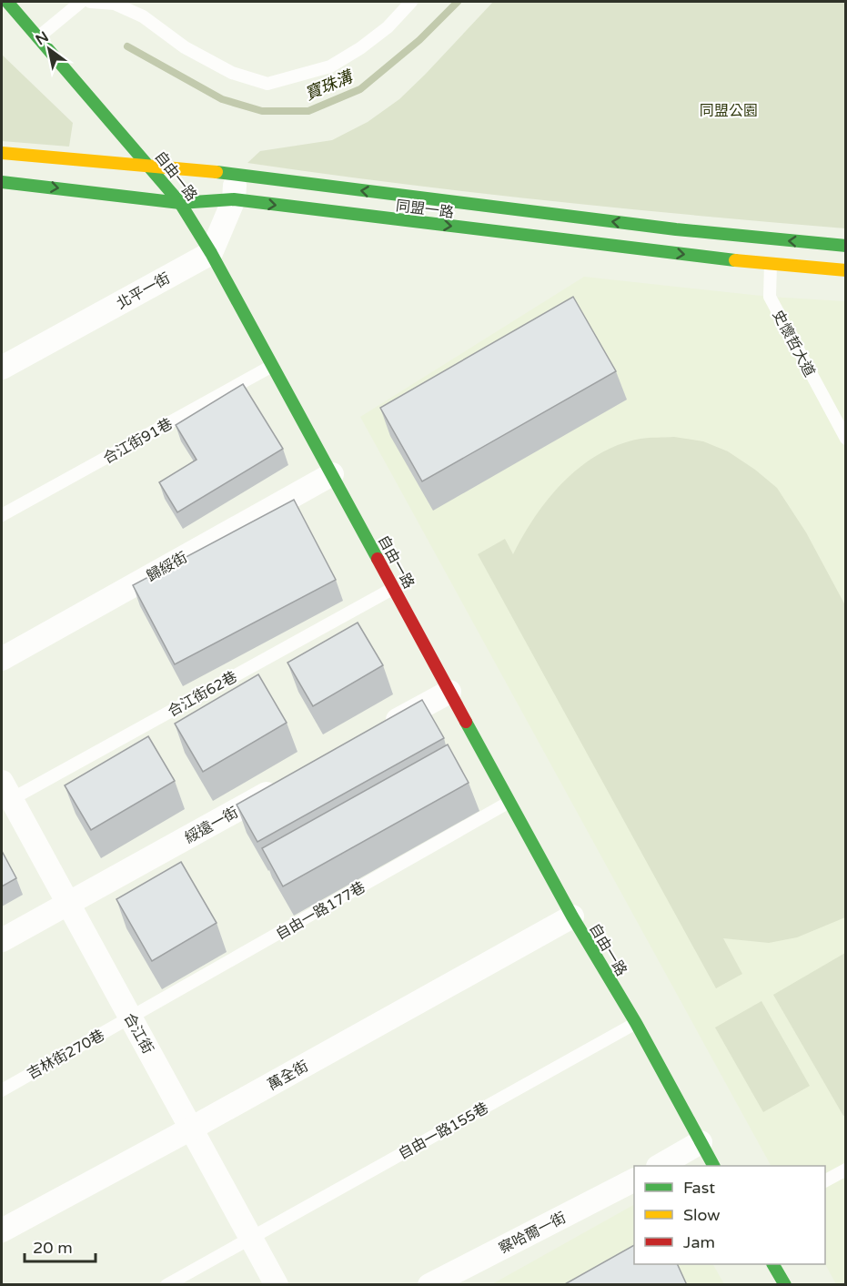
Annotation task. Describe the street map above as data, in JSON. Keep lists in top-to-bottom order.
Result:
{
  "streets": {
    "street": [
      "自由一路",
      "同盟一路",
      "北平一街",
      "歸綏街",
      "綏遠一街",
      "合江街",
      "萬全街",
      "察哈爾一街"
    ],
    "lane": [
      "史懷哲大道",
      "合江街91巷",
      "合江街62巷",
      "自由一路177巷",
      "吉林街270巷",
      "自由一路155巷"
    ]
  },
  "crossings": [
    ["自由一路", "同盟一路"],
    ["自由一路", "北平一街"],
    ["自由一路", "合江街91巷"],
    ["自由一路", "歸綏街"],
    ["自由一路", "合江街62巷"],
    ["自由一路", "自由一路177巷"],
    ["自由一路", "萬全街"],
    ["自由一路", "自由一路155巷"],
    ["同盟一路", "史懷哲大道"],
    ["合江街62巷", "合江街"],
    ["綏遠一街", "合江街"],
    ["自由一路177巷", "合江街"],
    ["自由一路177巷", "吉林街270巷"],
    ["合江街", "吉林街270巷"],
    ["合江街", "萬全街"],
    ["合江街", "自由一路155巷"]
  ],
  "water": ["寶珠溝"],
  "parks": ["同盟公園"],
  "legend": ["Fast", "Slow", "Jam"],
  "scale_bar": "20 m",
  "north": "top left"
}
